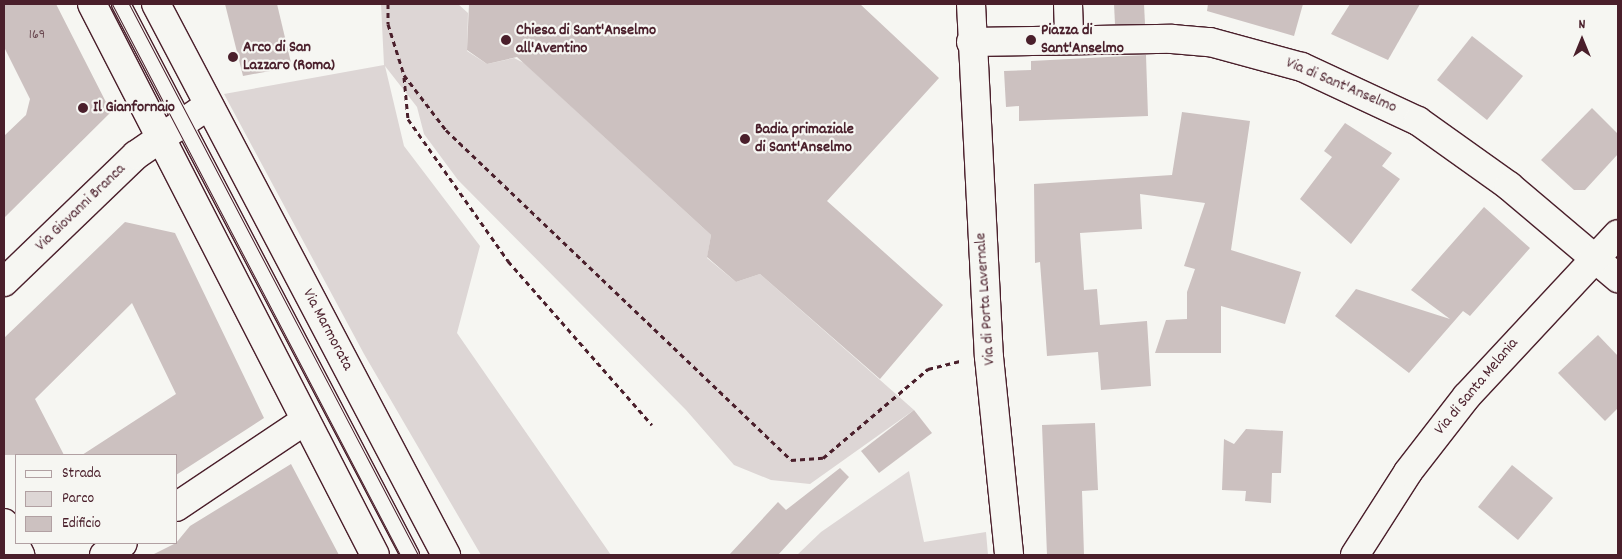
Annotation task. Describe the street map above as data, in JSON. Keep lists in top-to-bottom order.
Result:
{
  "streets": {
    "street": [
      "Via di Sant'Anselmo",
      "Via Giovanni Branca",
      "Via di Porta Lavernale",
      "Via Marmorata",
      "Via di Santa Melania"
    ]
  },
  "crossings": [
    ["Via di Sant'Anselmo", "Via di Santa Melania"]
  ],
  "places": [
    "Chiesa di Sant'Anselmo all'Aventino",
    "Piazza di Sant'Anselmo",
    "Arco di San Lazzaro (Roma)",
    "Il Gianfornaio",
    "Badia primaziale di Sant'Anselmo"
  ],
  "house_numbers": ["169"],
  "legend": ["Strada", "Parco", "Edificio"],
  "north": "top"
}
